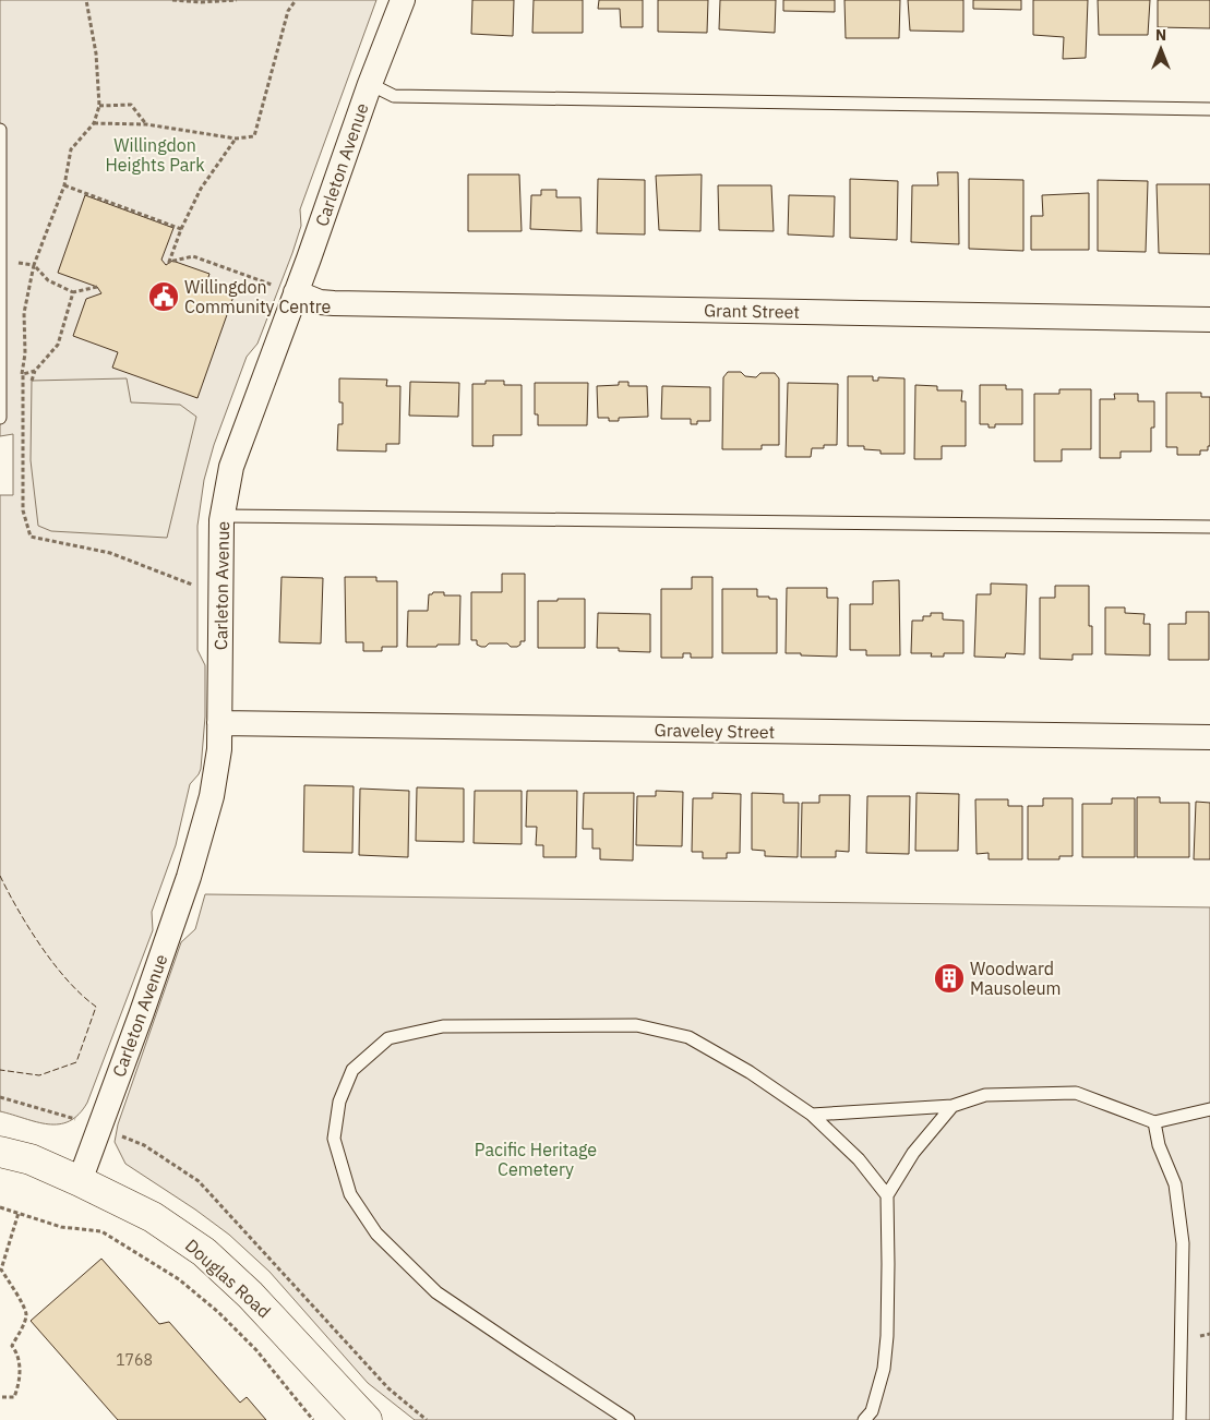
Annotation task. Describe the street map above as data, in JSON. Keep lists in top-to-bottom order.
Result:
{
  "streets": {
    "street": [
      "Carleton Avenue",
      "Grant Street",
      "Graveley Street",
      "Douglas Road"
    ]
  },
  "crossings": [
    ["Carleton Avenue", "Grant Street"],
    ["Carleton Avenue", "Graveley Street"],
    ["Carleton Avenue", "Douglas Road"]
  ],
  "parks": ["Willingdon Heights Park", "Pacific Heritage Cemetery"],
  "places": {
    "public building": ["Willingdon Community Centre"],
    "building": ["Woodward Mausoleum"]
  },
  "house_numbers": ["1768"],
  "north": "top"
}
